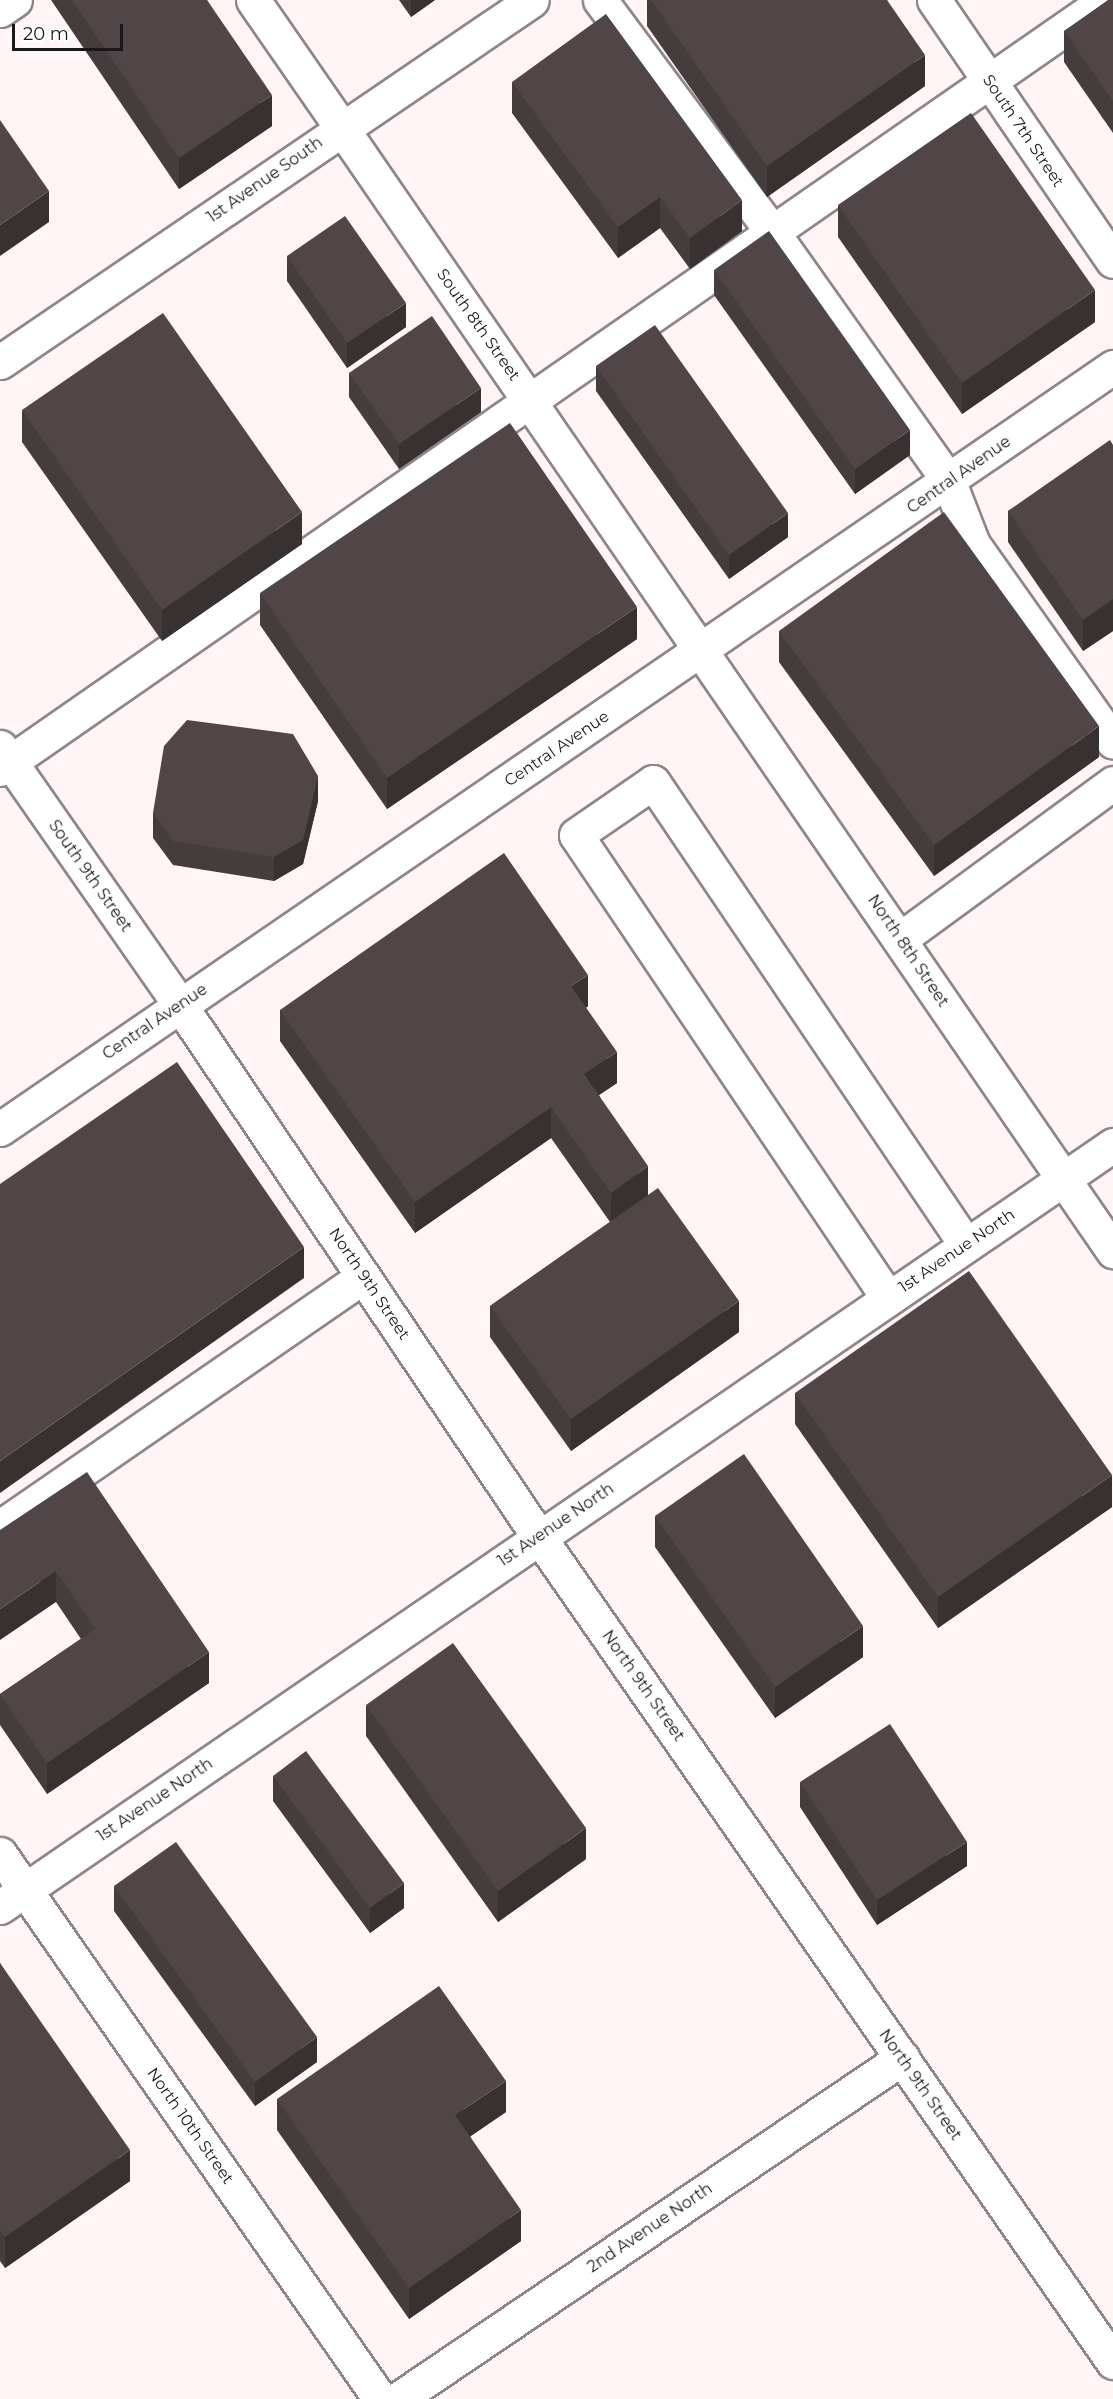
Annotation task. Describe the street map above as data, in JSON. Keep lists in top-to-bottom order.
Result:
{
  "streets": {
    "main road": [
      "South 7th Street",
      "1st Avenue South",
      "South 8th Street",
      "Central Avenue",
      "South 9th Street",
      "North 8th Street",
      "1st Avenue North",
      "North 9th Street",
      "North 10th Street",
      "2nd Avenue North"
    ]
  },
  "crossings": [
    ["1st Avenue South", "South 8th Street"],
    ["South 8th Street", "Central Avenue"],
    ["South 8th Street", "North 8th Street"],
    ["Central Avenue", "South 9th Street"],
    ["Central Avenue", "North 8th Street"],
    ["Central Avenue", "North 9th Street"],
    ["South 9th Street", "North 9th Street"],
    ["North 8th Street", "1st Avenue North"],
    ["1st Avenue North", "North 9th Street"],
    ["1st Avenue North", "North 10th Street"],
    ["North 9th Street", "2nd Avenue North"]
  ],
  "scale_bar": "20 m"
}
